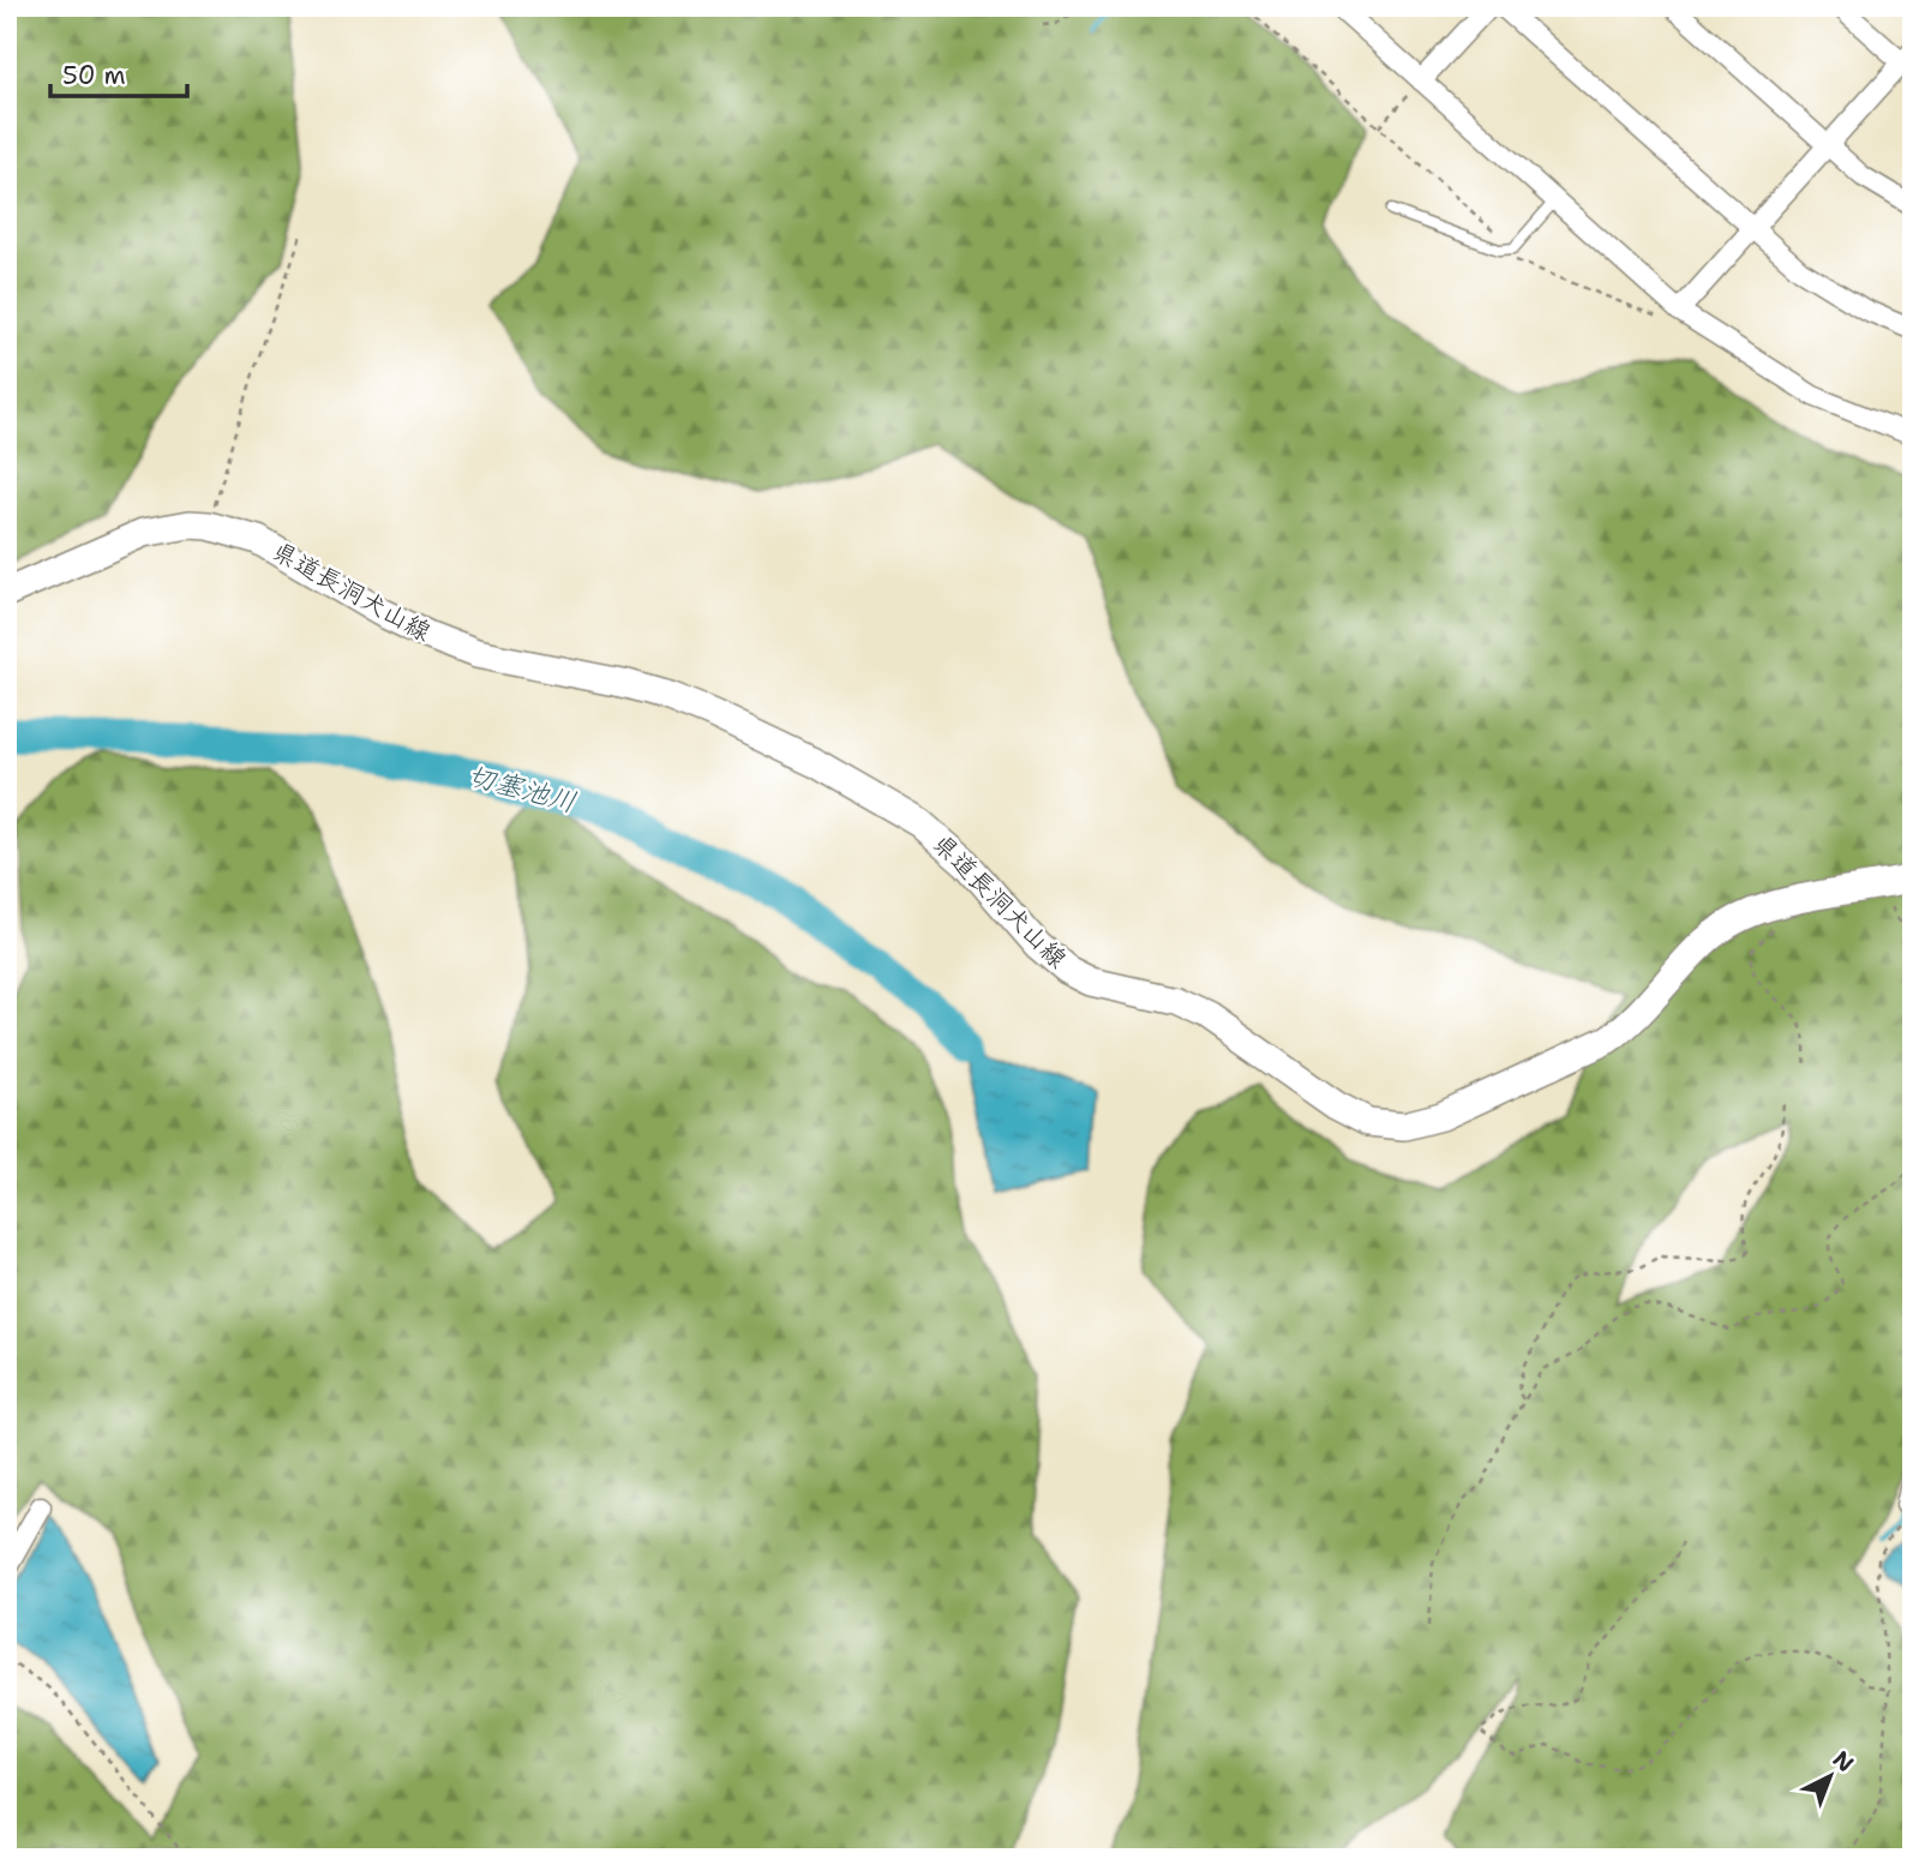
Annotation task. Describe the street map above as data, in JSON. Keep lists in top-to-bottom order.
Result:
{
  "streets": {
    "main road": ["県道長洞犬山線"]
  },
  "water": ["切塞池川"],
  "scale_bar": "50 m",
  "north": "top right"
}
